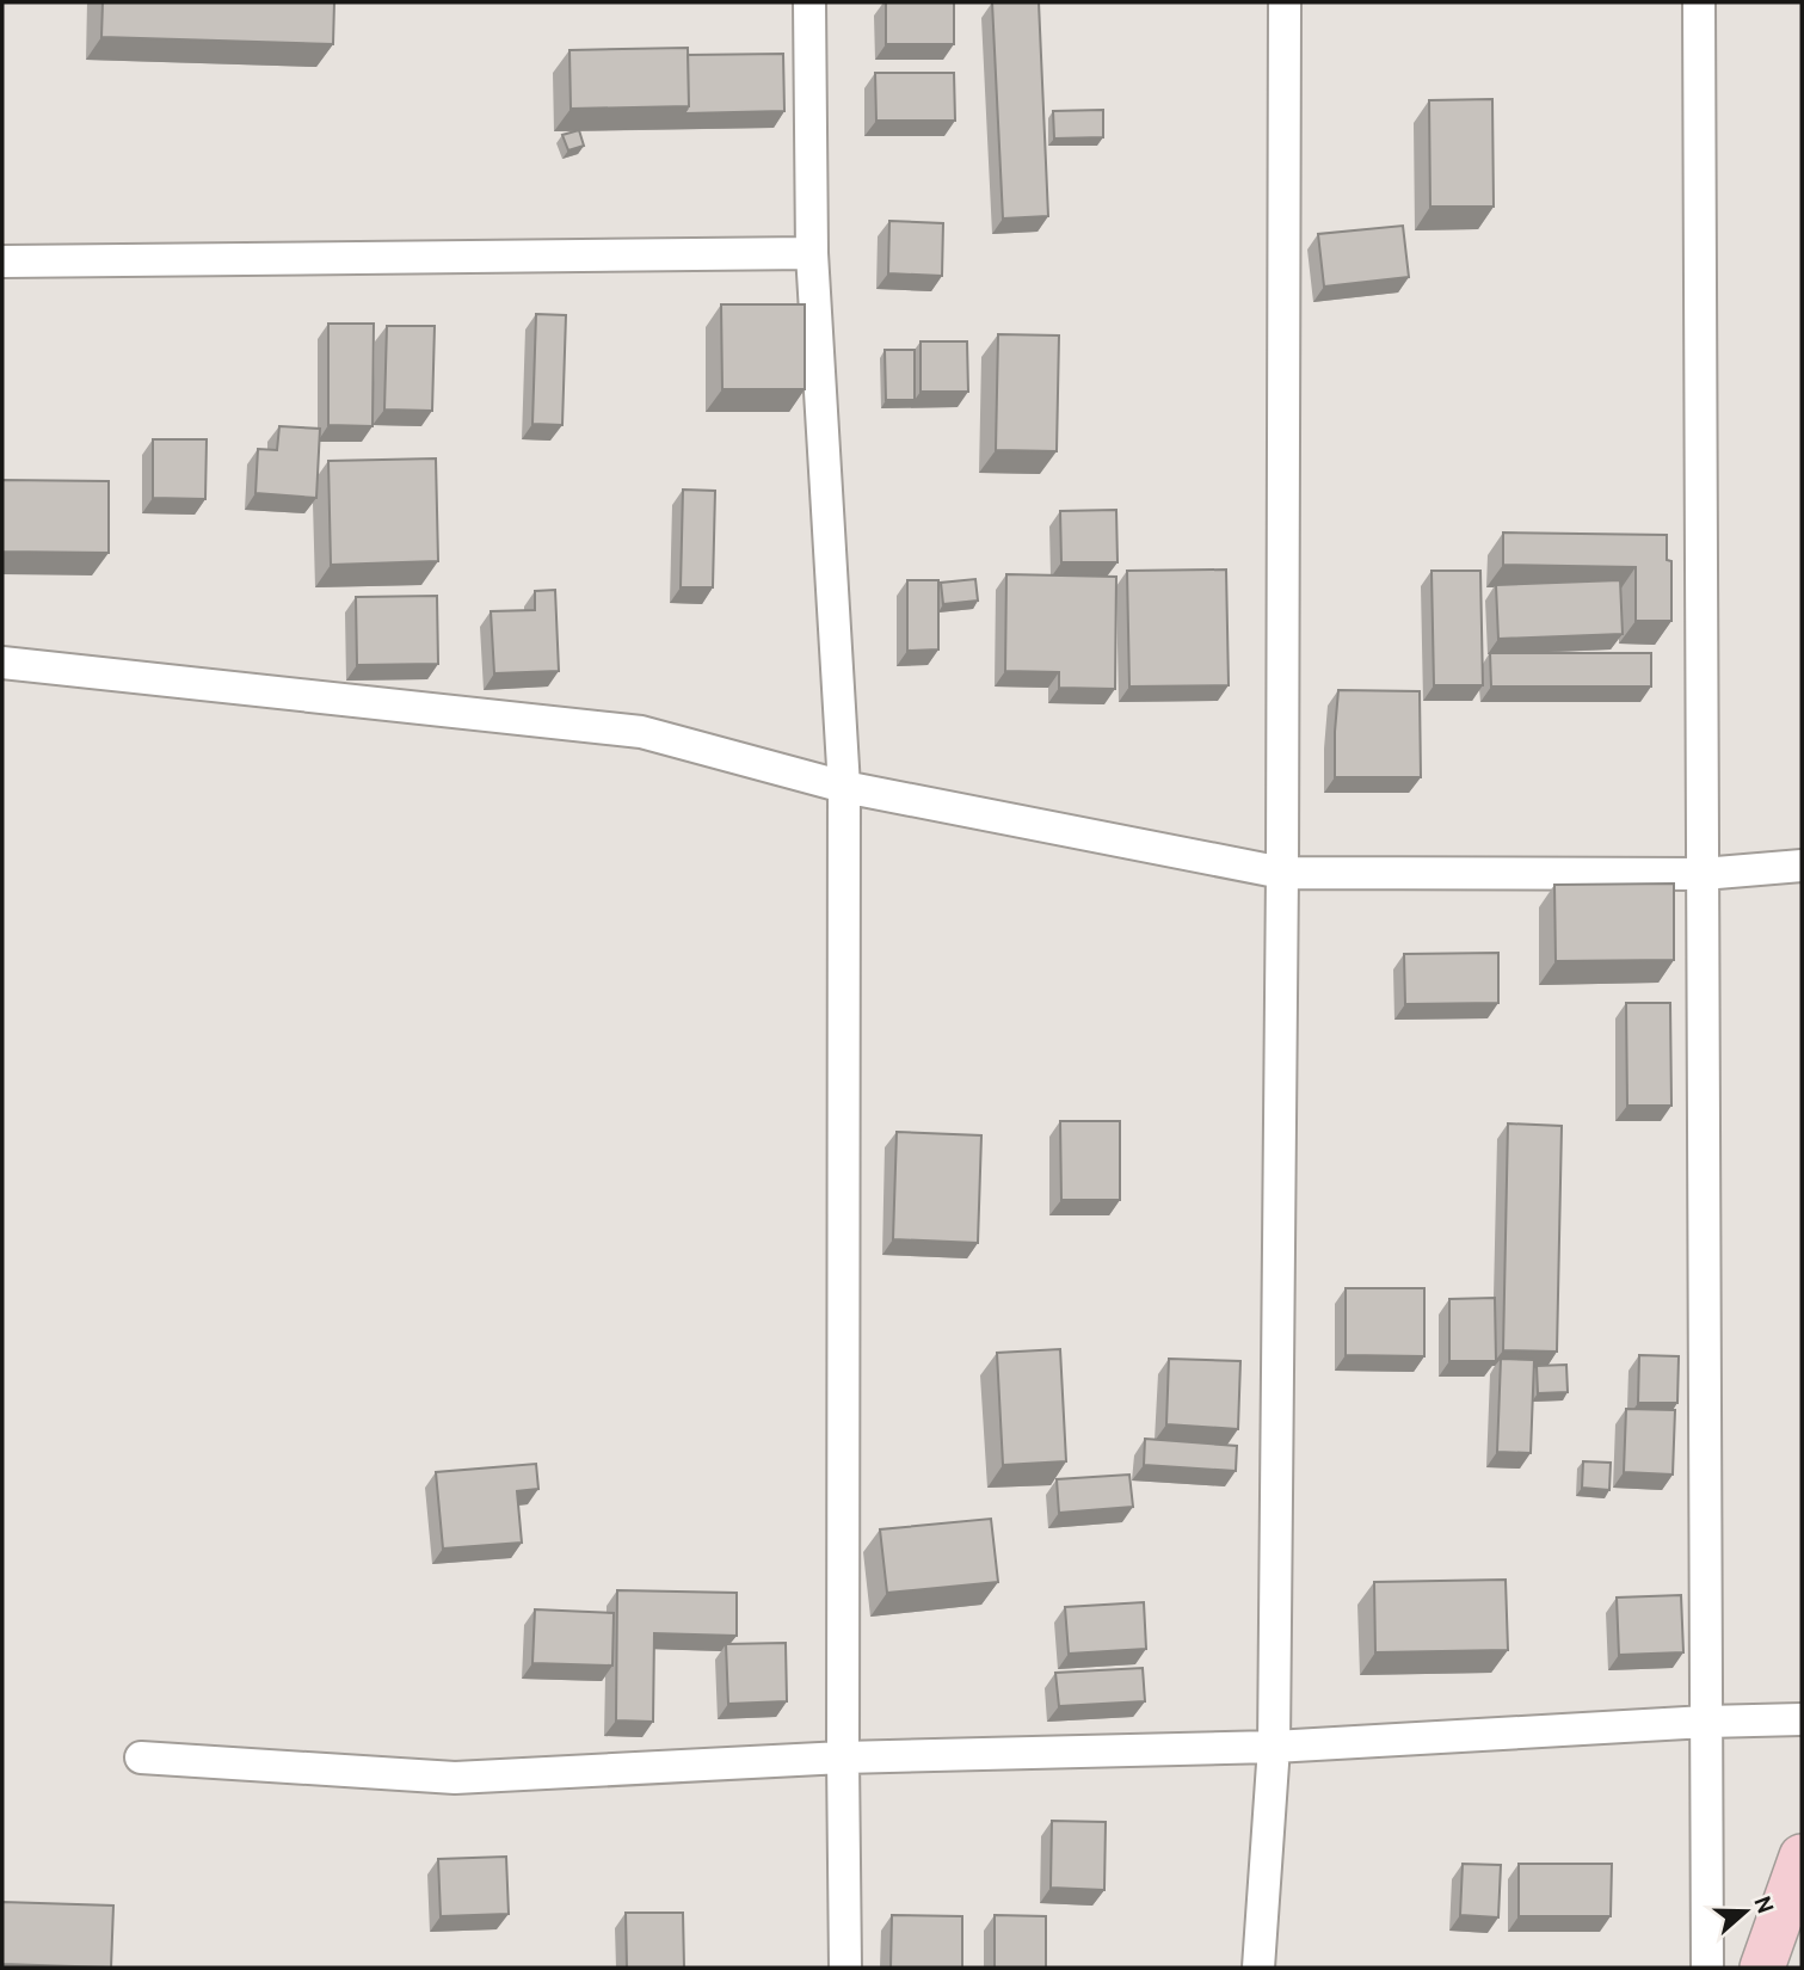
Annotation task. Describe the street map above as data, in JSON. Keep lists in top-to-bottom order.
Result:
{
  "north": "right"
}
